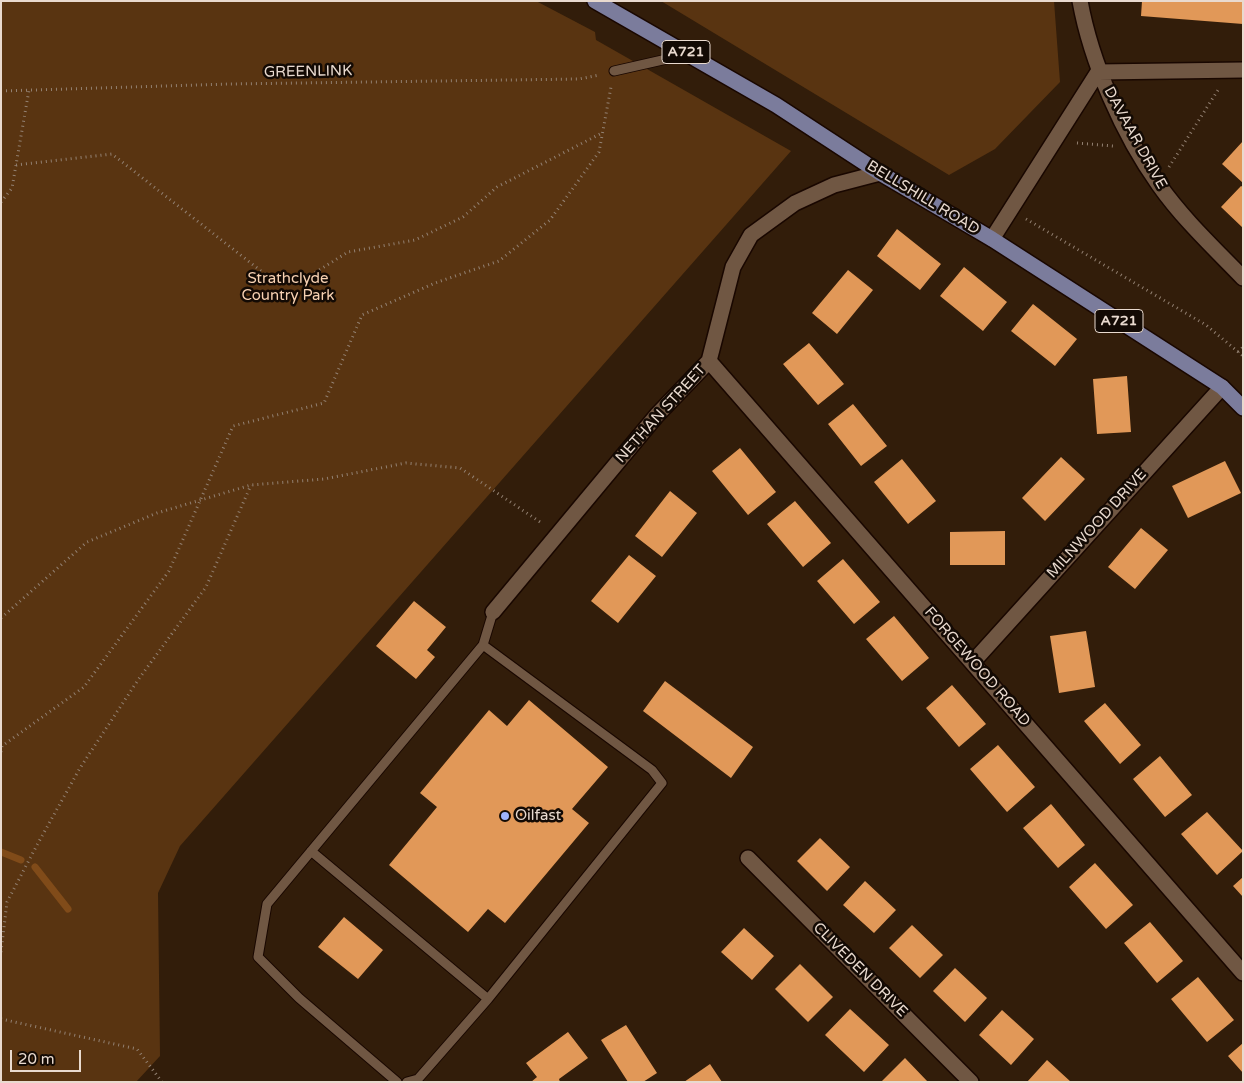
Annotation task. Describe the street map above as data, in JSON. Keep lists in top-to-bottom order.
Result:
{
  "streets": {
    "main road": ["A721", "BELLSHILL ROAD"],
    "street": [
      "DAVAAR DRIVE",
      "NETHAN STREET",
      "MILNWOOD DRIVE",
      "FORGEWOOD ROAD",
      "CLIVEDEN DRIVE"
    ],
    "path": ["GREENLINK"]
  },
  "crossings": [
    ["BELLSHILL ROAD", "NETHAN STREET"],
    ["BELLSHILL ROAD", "MILNWOOD DRIVE"],
    ["NETHAN STREET", "FORGEWOOD ROAD"],
    ["MILNWOOD DRIVE", "FORGEWOOD ROAD"]
  ],
  "parks": ["Strathclyde Country Park"],
  "places": ["Oilfast"],
  "scale_bar": "20 m"
}
